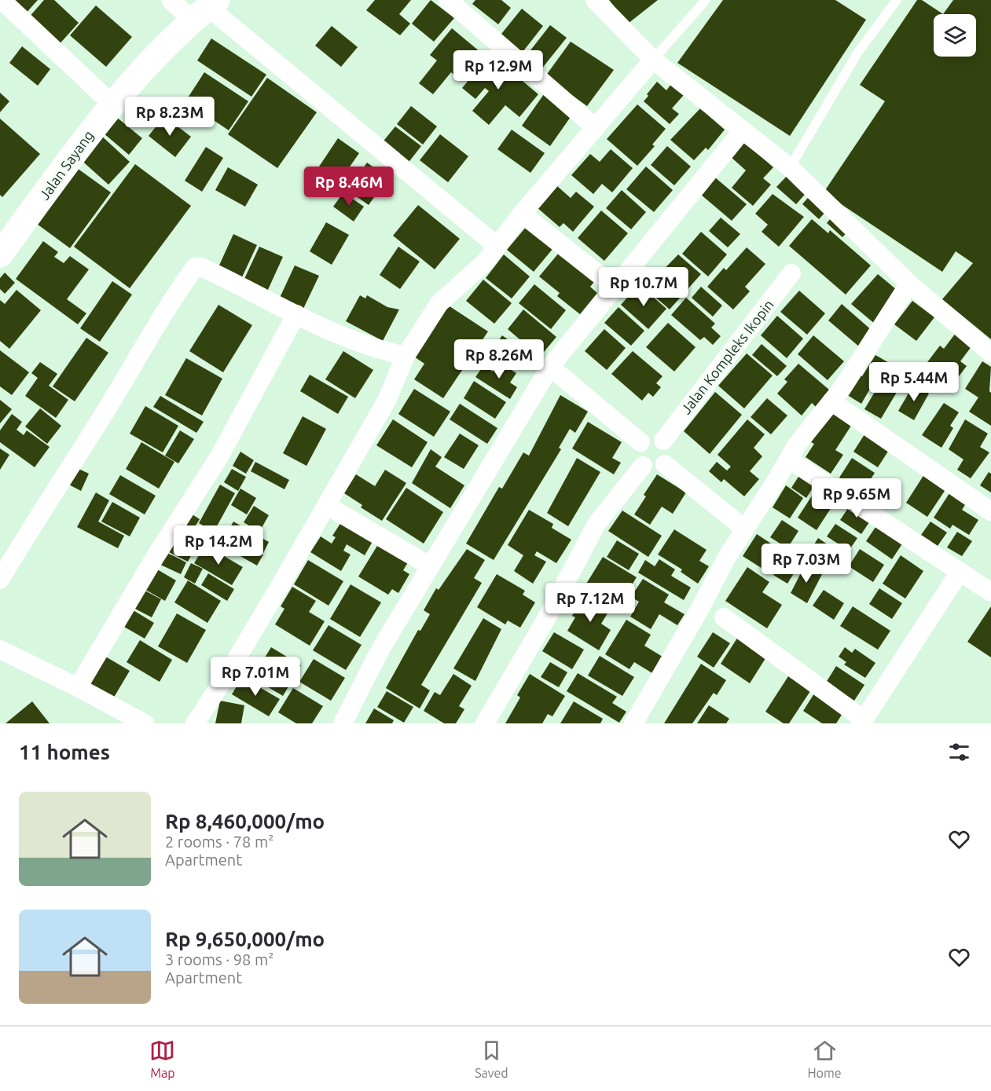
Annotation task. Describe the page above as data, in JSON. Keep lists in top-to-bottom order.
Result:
{
  "streets": {
    "main road": ["Jalan Sayang"],
    "street": ["Jalan Kompleks Ikopin"]
  },
  "page": {
    "price": [
      "Rp 12.9M",
      "Rp 8.23M",
      "Rp 8.46M",
      "Rp 10.7M",
      "Rp 8.26M",
      "Rp 5.44M",
      "Rp 9.65M",
      "Rp 14.2M",
      "Rp 7.03M",
      "Rp 7.12M",
      "Rp 7.01M"
    ],
    "heading": "11 homes",
    "list": [
      {
        "name": "Rp 8,460,000/mo",
        "note": "2 rooms · 78 m² · Apartment"
      },
      {
        "name": "Rp 9,650,000/mo",
        "note": "3 rooms · 98 m² · Apartment"
      }
    ],
    "tabs": ["Map", "Saved", "Home"]
  }
}
